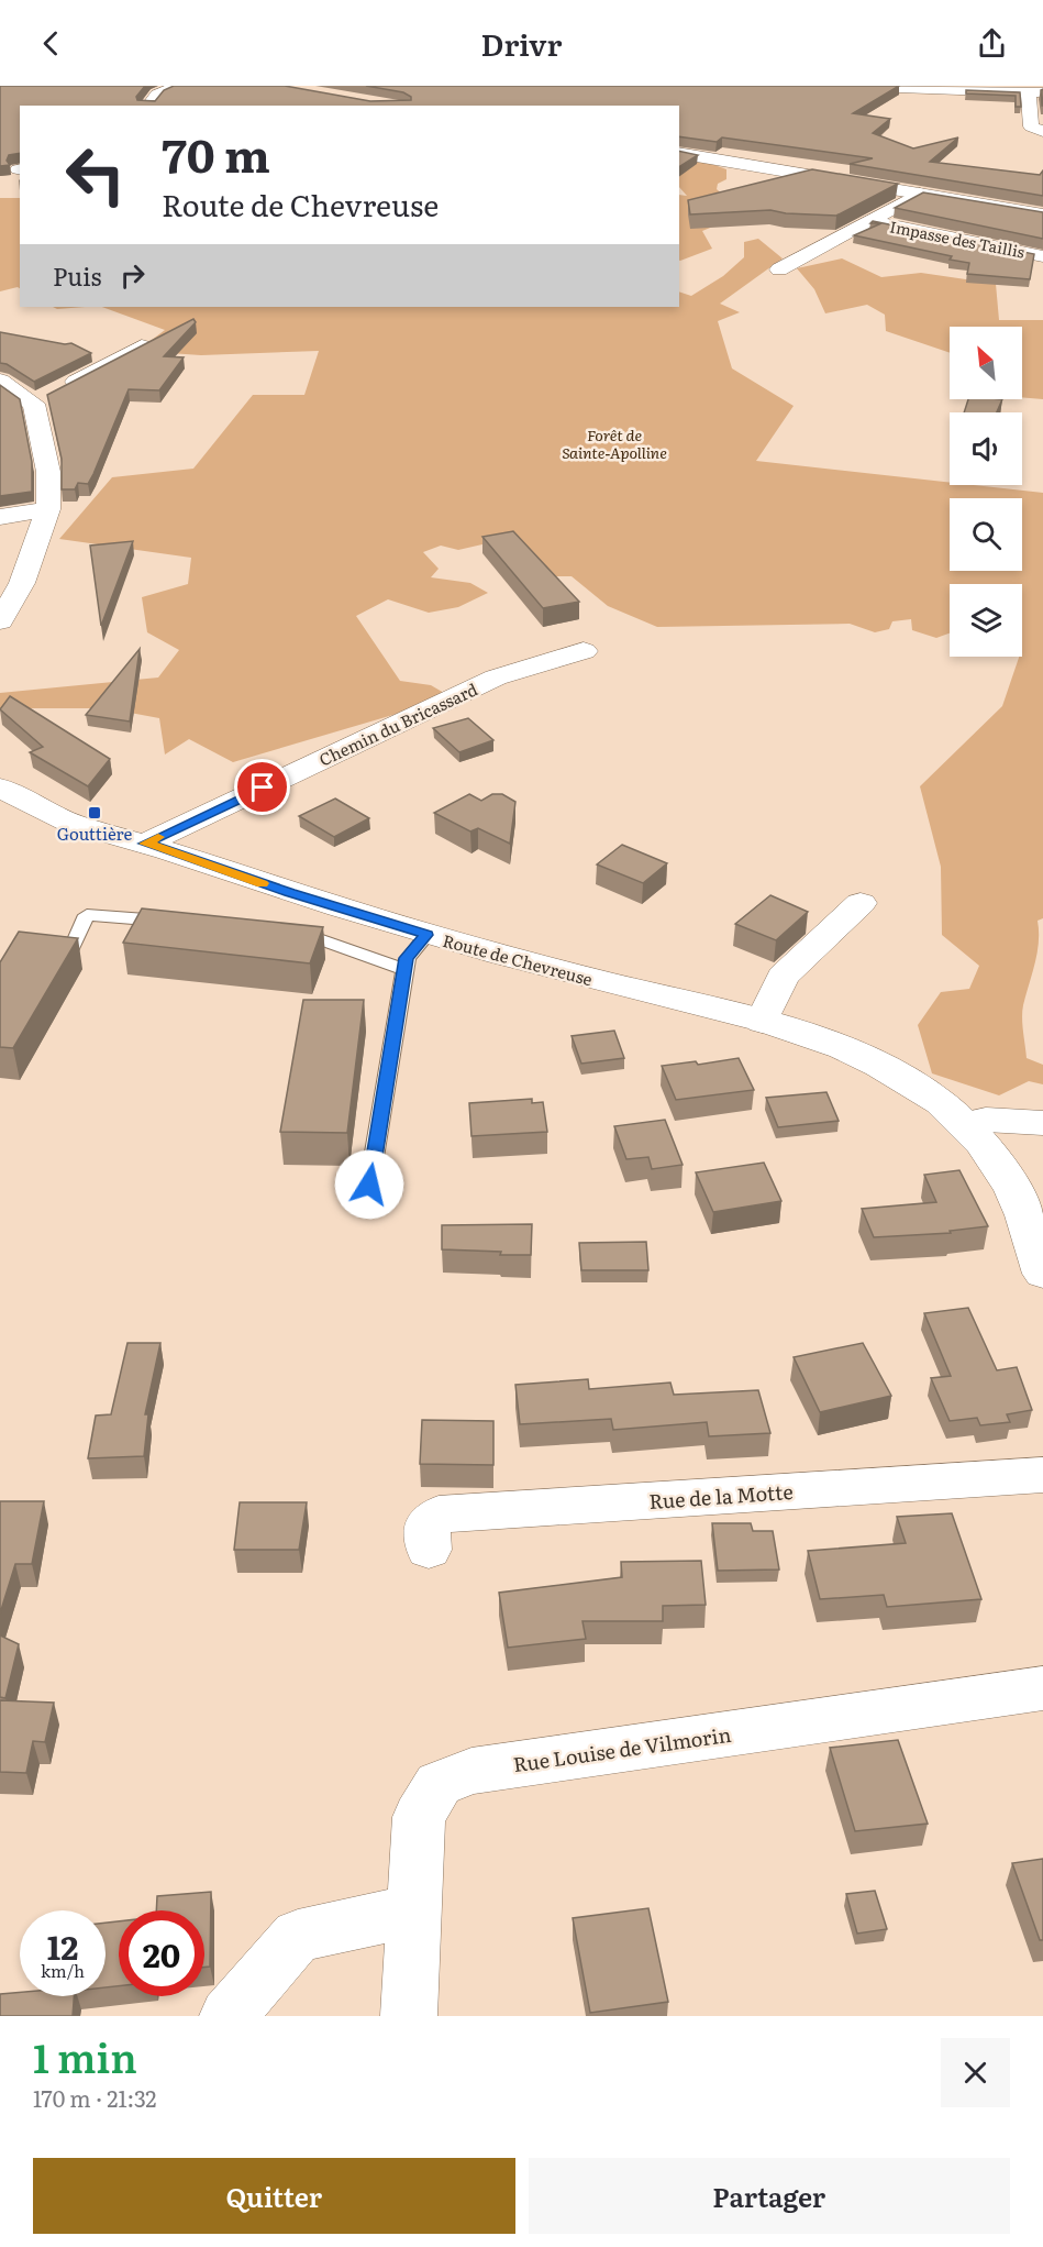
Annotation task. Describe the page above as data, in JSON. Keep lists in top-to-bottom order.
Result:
{
  "streets": {
    "street": [
      "Impasse des Taillis",
      "Chemin du Bricassard",
      "Route de Chevreuse",
      "Rue de la Motte",
      "Rue Louise de Vilmorin"
    ]
  },
  "crossings": [
    ["Chemin du Bricassard", "Route de Chevreuse"]
  ],
  "parks": ["Forêt de Sainte-Apolline"],
  "places": {
    "transit": ["Gouttière"]
  },
  "north": "top left",
  "page": {
    "header": "Drivr",
    "turn": ["70 m", "Route de Chevreuse"],
    "then": "Puis",
    "speed": "12 km/h",
    "limit": "20",
    "heading": ["1 min", "170 m · 21:32"],
    "buttons": ["Quitter", "Partager"]
  }
}
